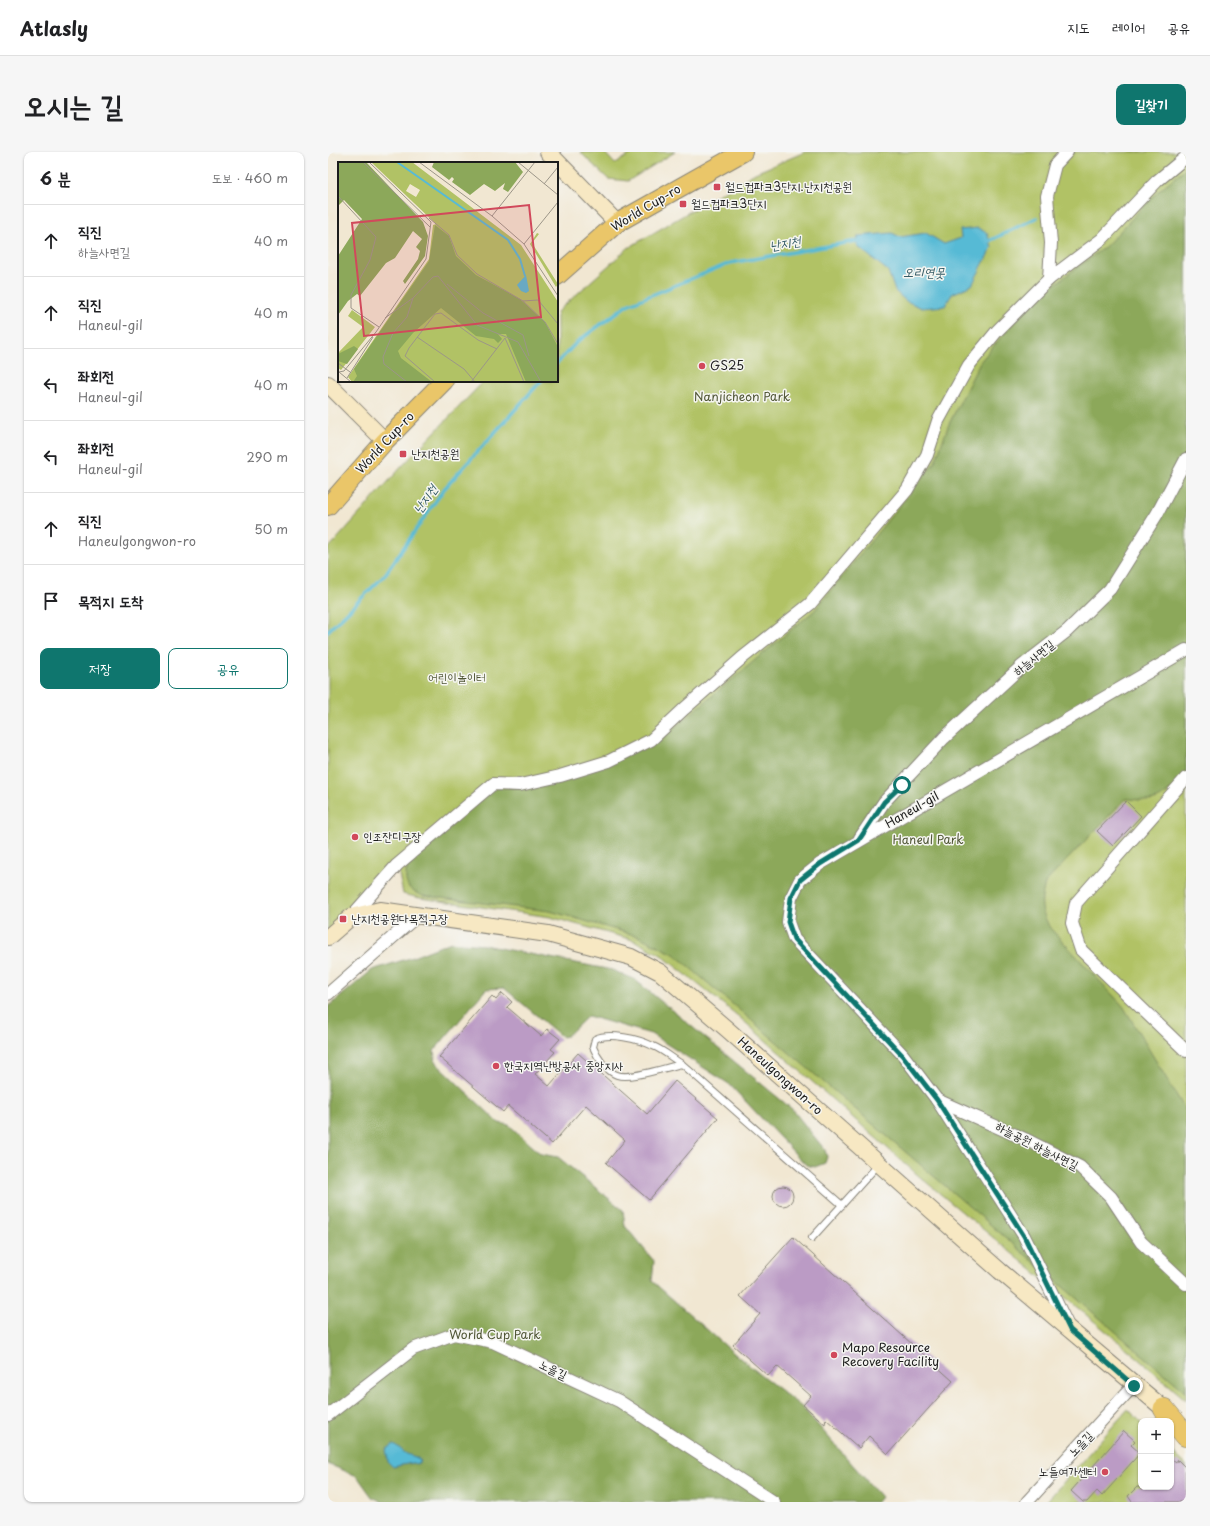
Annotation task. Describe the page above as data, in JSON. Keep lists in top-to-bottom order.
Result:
{
  "streets": {
    "main road": ["World Cup-ro"],
    "street": [
      "하늘사면길",
      "Haneul-gil",
      "Haneulgongwon-ro",
      "하늘공원 하늘사면길",
      "노을길"
    ]
  },
  "crossings": [
    ["하늘사면길", "Haneul-gil"],
    ["Haneul-gil", "Haneulgongwon-ro"],
    ["Haneul-gil", "하늘공원 하늘사면길"],
    ["Haneulgongwon-ro", "노을길"]
  ],
  "water": ["난지천", "오리연못"],
  "parks": [
    "Nanjicheon Park",
    "어린이놀이터",
    "Haneul Park",
    "World Cup Park"
  ],
  "places": {
    "transit": [
      "월드컵파크3단지.난지천공원",
      "월드컵파크3단지",
      "난지천공원",
      "난지천공원다목적구장"
    ],
    "other": [
      "GS25",
      "인조잔디구장",
      "한국지역난방공사 중앙지사",
      "Mapo Resource Recovery Facility",
      "노들여가센터"
    ]
  },
  "page": {
    "header": "Atlasly",
    "nav": ["지도", "레이어", "공유"],
    "title": "오시는 길",
    "buttons": [
      "길찾기",
      ["저장", "공유"]
    ],
    "heading": ["6 분", "도보 · 460 m"],
    "list": [
      ["직진", "하늘사면길", "40 m"],
      ["직진", "Haneul-gil", "40 m"],
      ["좌회전", "Haneul-gil", "40 m"],
      ["좌회전", "Haneul-gil", "290 m"],
      ["직진", "Haneulgongwon-ro", "50 m"],
      "목적지 도착"
    ],
    "map_buttons": ["+", "−"]
  }
}
